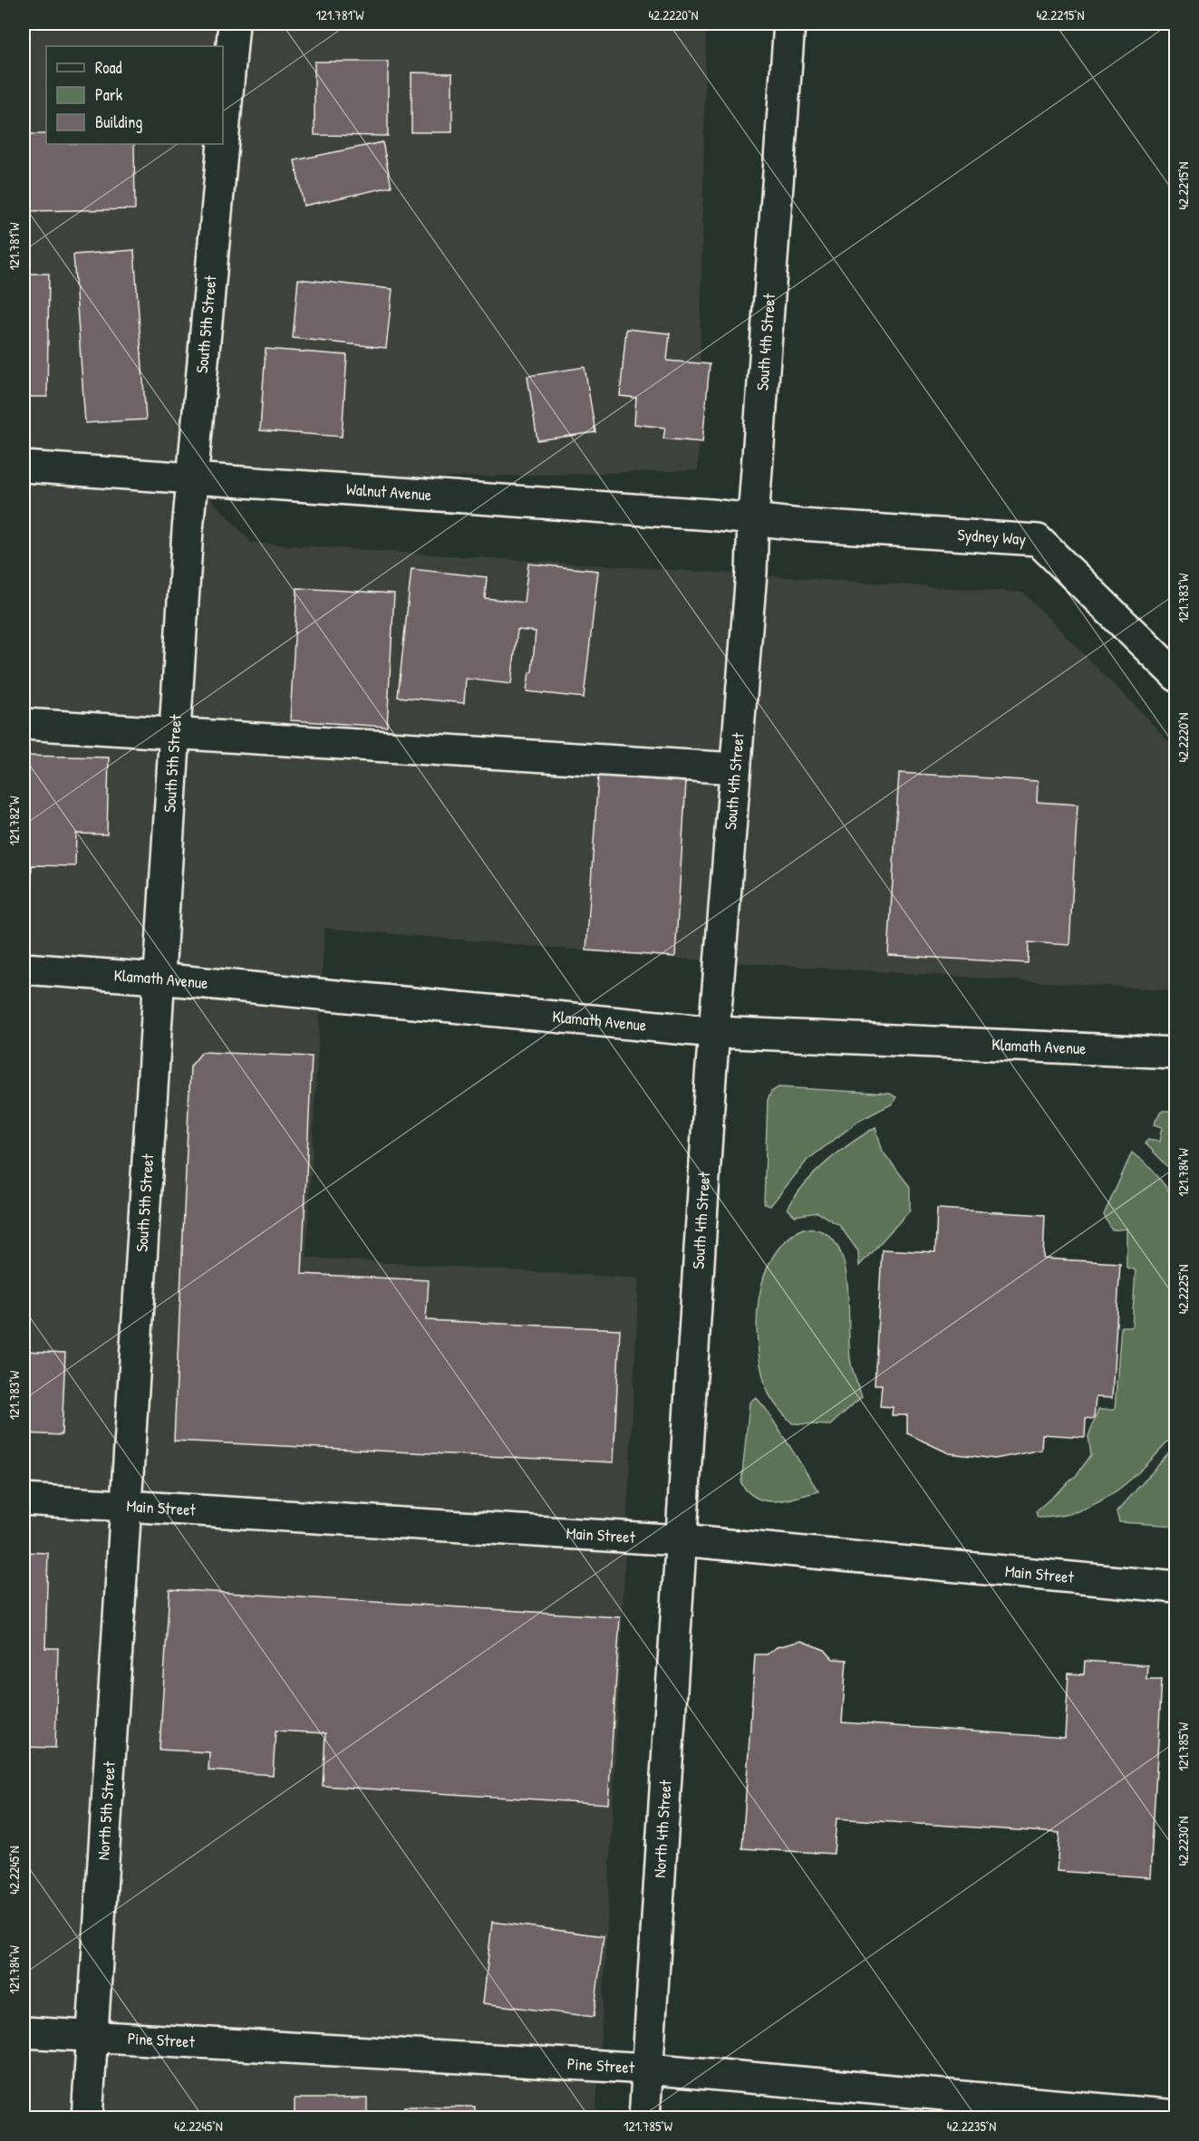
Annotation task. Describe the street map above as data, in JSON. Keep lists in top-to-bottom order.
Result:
{
  "streets": {
    "street": [
      "South 5th Street",
      "South 4th Street",
      "Walnut Avenue",
      "Sydney Way",
      "Klamath Avenue",
      "Main Street",
      "North 5th Street",
      "North 4th Street",
      "Pine Street"
    ]
  },
  "crossings": [
    ["South 5th Street", "Walnut Avenue"],
    ["South 5th Street", "Klamath Avenue"],
    ["South 5th Street", "Main Street"],
    ["South 5th Street", "North 5th Street"],
    ["South 4th Street", "Walnut Avenue"],
    ["South 4th Street", "Sydney Way"],
    ["South 4th Street", "Klamath Avenue"],
    ["South 4th Street", "Main Street"],
    ["South 4th Street", "North 4th Street"],
    ["Walnut Avenue", "Sydney Way"],
    ["Main Street", "North 5th Street"],
    ["Main Street", "North 4th Street"],
    ["North 5th Street", "Pine Street"],
    ["North 4th Street", "Pine Street"]
  ],
  "legend": ["Road", "Park", "Building"],
  "coordinates": [
    "121.781°W",
    "42.2220°N",
    "42.2215°N",
    "121.783°W",
    "121.782°W",
    "121.784°W",
    "42.2225°N",
    "121.785°W",
    "42.2230°N",
    "42.2245°N",
    "42.2235°N"
  ]
}
